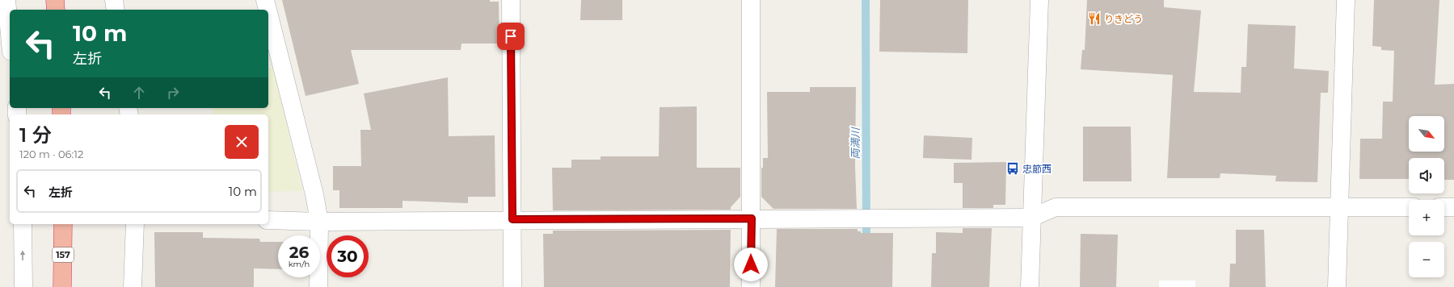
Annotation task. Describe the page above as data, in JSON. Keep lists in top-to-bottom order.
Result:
{
  "streets": {
    "highway": ["157"]
  },
  "water": ["両満川"],
  "places": {
    "restaurant": ["りきどう"],
    "bus stop": ["忠節西"]
  },
  "north": "bottom right",
  "page": {
    "turn": ["10 m", "左折"],
    "heading": ["1 分", "120 m · 06:12"],
    "map_buttons": ["+", "−"],
    "list": [
      {
        "name": "左折",
        "value": "10 m"
      }
    ],
    "speed": "26 km/h",
    "limit": "30"
  }
}
